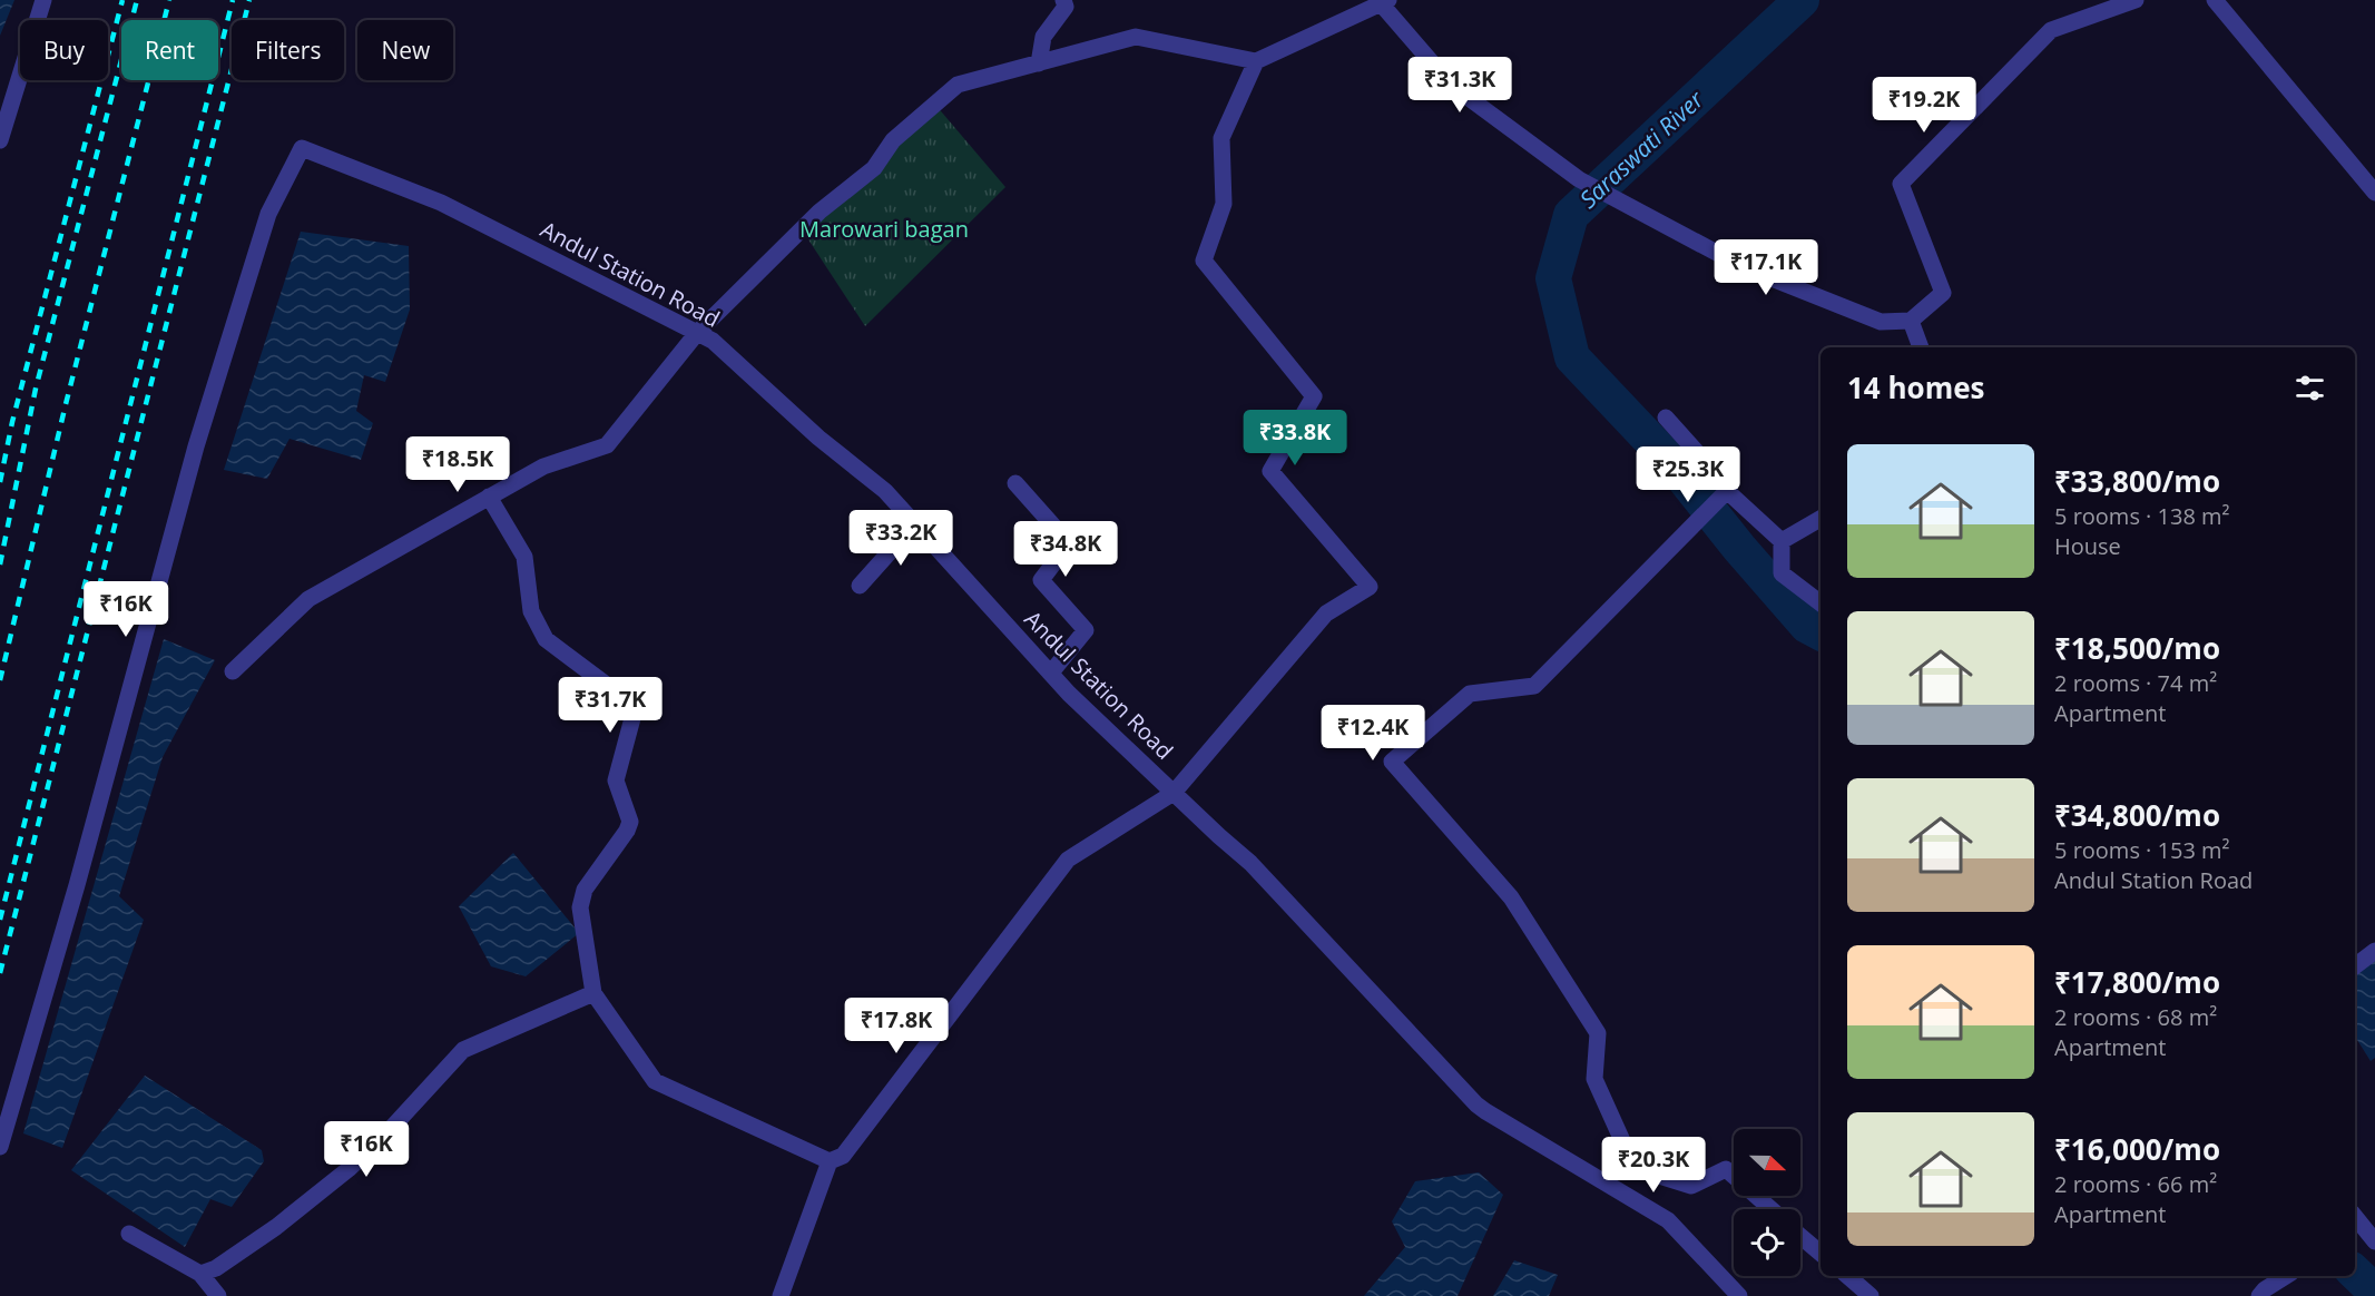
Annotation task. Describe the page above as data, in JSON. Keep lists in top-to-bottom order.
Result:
{
  "streets": {
    "street": ["Andul Station Road"]
  },
  "water": ["Saraswati River"],
  "parks": ["Marowari bagan"],
  "north": "right",
  "page": {
    "chip": [
      "Buy",
      "Rent",
      "Filters",
      "New"
    ],
    "price": [
      "₹31.3K",
      "₹19.2K",
      "₹17.1K",
      "₹33.8K",
      "₹18.5K",
      "₹25.3K",
      "₹33.2K",
      "₹34.8K",
      "₹16K",
      "₹31.7K",
      "₹12.4K",
      "₹17.8K",
      "₹16K",
      "₹20.3K"
    ],
    "heading": "14 homes",
    "list": [
      {
        "name": "₹33,800/mo",
        "note": "5 rooms · 138 m² · House"
      },
      {
        "name": "₹18,500/mo",
        "note": "2 rooms · 74 m² · Apartment"
      },
      {
        "name": "₹34,800/mo",
        "note": "5 rooms · 153 m² · Andul Station Road"
      },
      {
        "name": "₹17,800/mo",
        "note": "2 rooms · 68 m² · Apartment"
      },
      {
        "name": "₹16,000/mo",
        "note": "2 rooms · 66 m² · Apartment"
      }
    ]
  }
}
